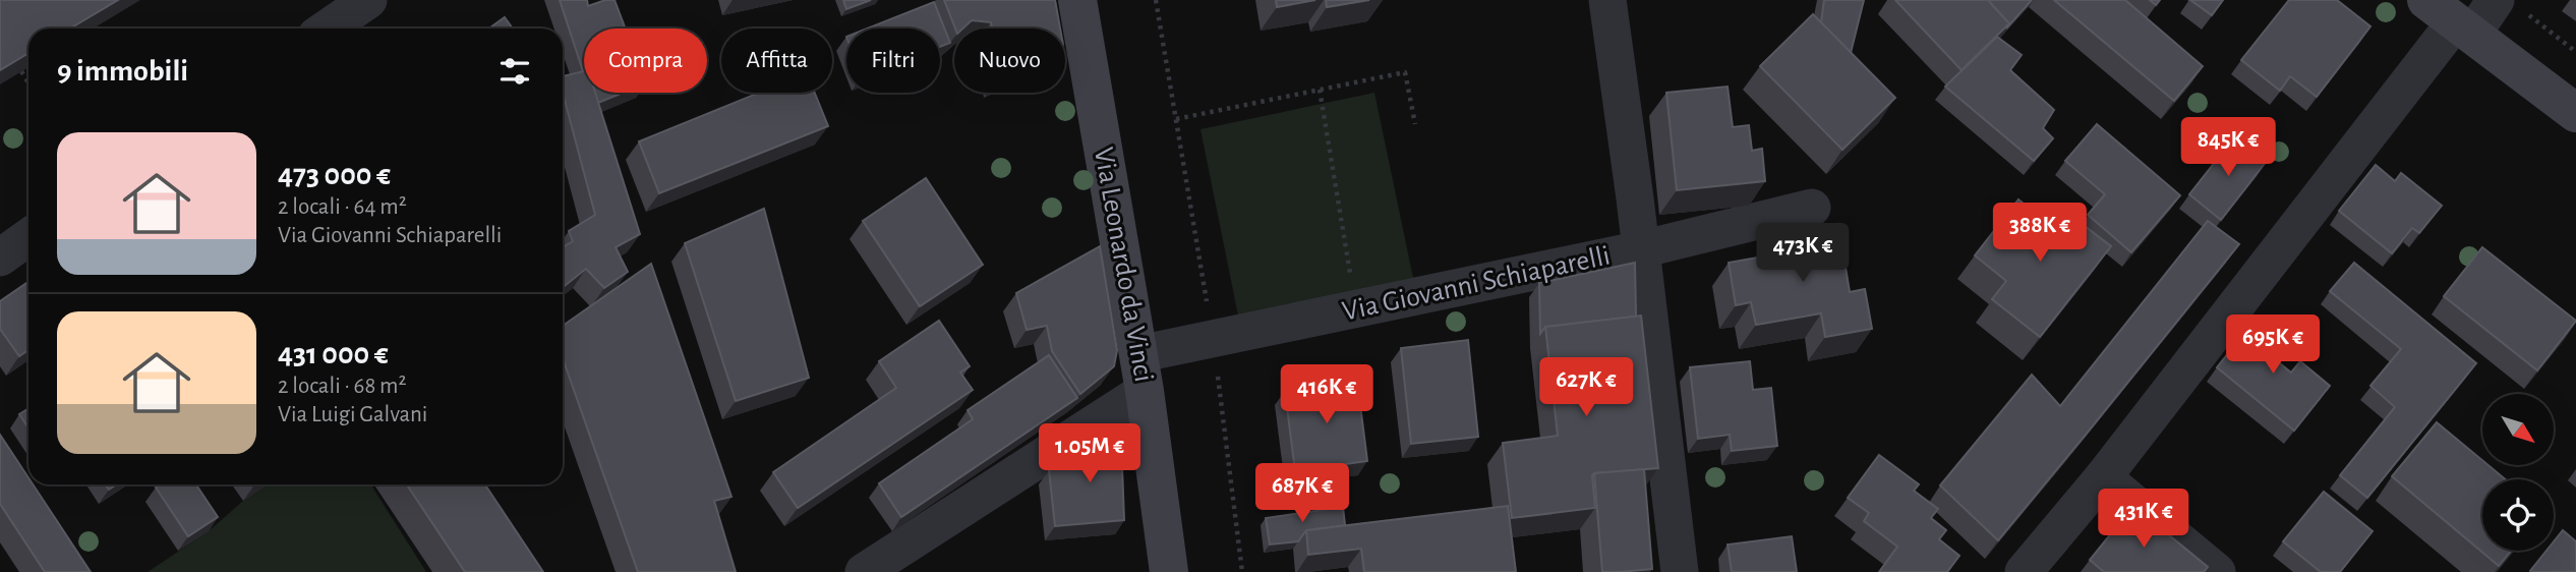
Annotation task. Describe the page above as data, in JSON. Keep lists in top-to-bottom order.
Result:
{
  "streets": {
    "street": ["Via Leonardo da Vinci", "Via Giovanni Schiaparelli"]
  },
  "crossings": [
    ["Via Leonardo da Vinci", "Via Giovanni Schiaparelli"]
  ],
  "north": "bottom right",
  "page": {
    "chip": [
      "Compra",
      "Affitta",
      "Filtri",
      "Nuovo"
    ],
    "heading": "9 immobili",
    "list": [
      {
        "name": "473 000 €",
        "note": "2 locali · 64 m² · Via Giovanni Schiaparelli"
      },
      {
        "name": "431 000 €",
        "note": "2 locali · 68 m² · Via Luigi Galvani"
      }
    ],
    "price": [
      "845K €",
      "388K €",
      "473K €",
      "695K €",
      "627K €",
      "416K €",
      "1.05M €",
      "687K €",
      "431K €"
    ]
  }
}
